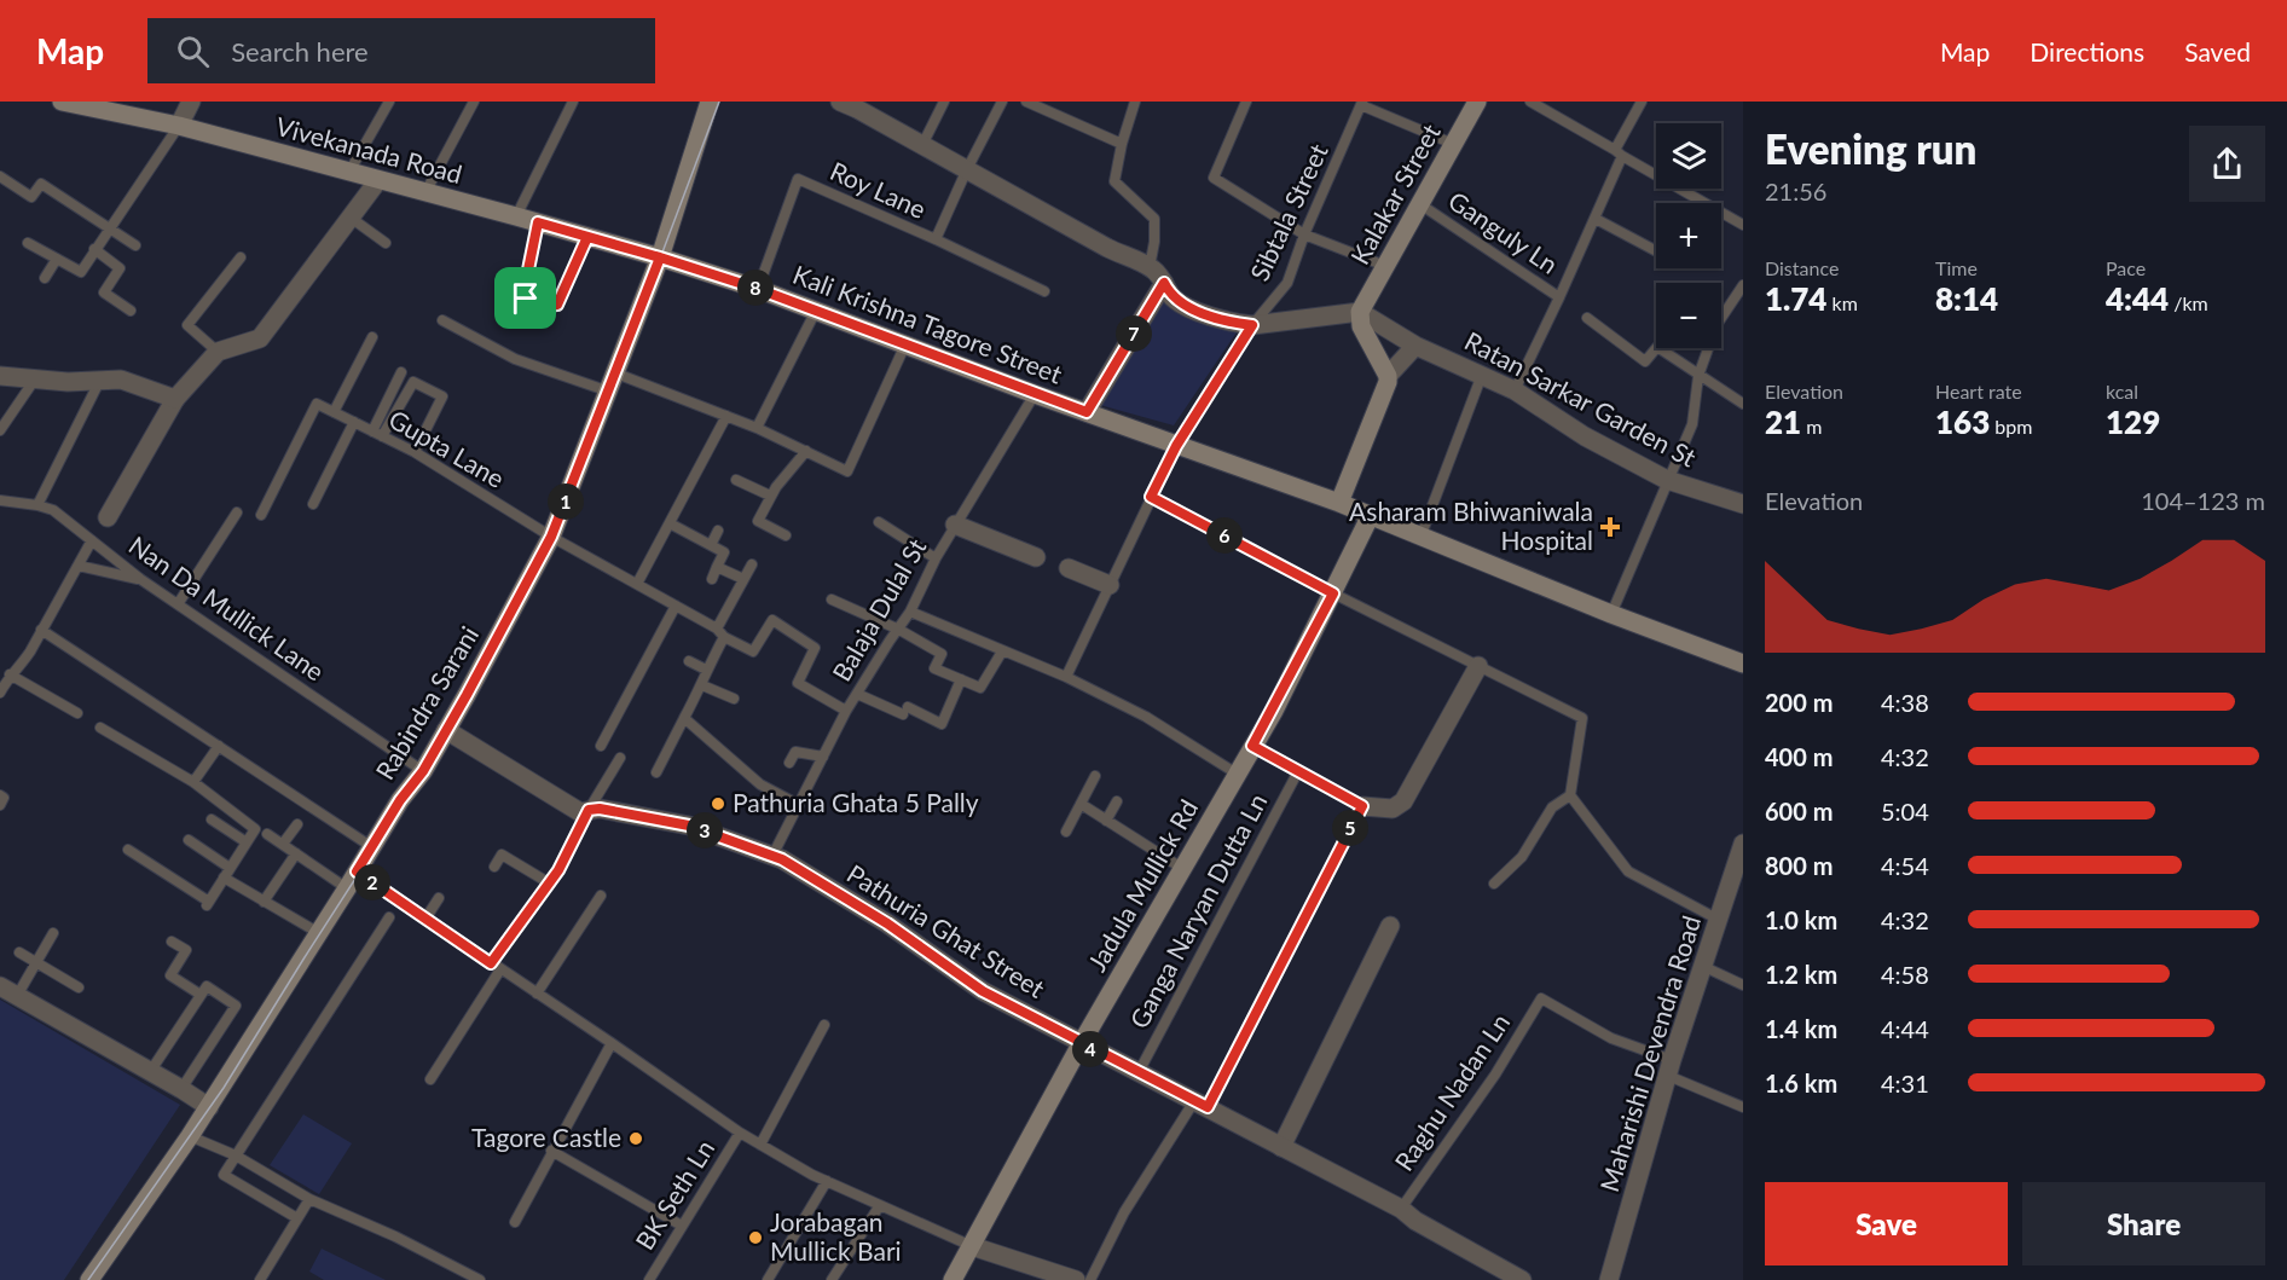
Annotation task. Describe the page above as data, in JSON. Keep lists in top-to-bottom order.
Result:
{
  "streets": {
    "main road": [
      "Vivekanada Road",
      "Kalakar Street",
      "Kali Krishna Tagore Street",
      "Rabindra Sarani",
      "Jadula Mullick Rd"
    ],
    "street": ["Ratan Sarkar Garden St", "Pathuria Ghat Street", "Maharishi Devendra Road"],
    "lane": [
      "Roy Lane",
      "Sibtala Street",
      "Ganguly Ln",
      "Gupta Lane",
      "Nan Da Mullick Lane",
      "Balaja Dulal St",
      "Ganga Naryan Dutta Ln",
      "Raghu Nadan Ln",
      "BK Seth Ln"
    ]
  },
  "crossings": [
    ["Vivekanada Road", "Kali Krishna Tagore Street"],
    ["Vivekanada Road", "Rabindra Sarani"],
    ["Roy Lane", "Kali Krishna Tagore Street"],
    ["Kalakar Street", "Ganguly Ln"],
    ["Kalakar Street", "Ratan Sarkar Garden St"],
    ["Sibtala Street", "Kali Krishna Tagore Street"],
    ["Kali Krishna Tagore Street", "Balaja Dulal St"],
    ["Kali Krishna Tagore Street", "Rabindra Sarani"],
    ["Kali Krishna Tagore Street", "Jadula Mullick Rd"],
    ["Gupta Lane", "Rabindra Sarani"],
    ["Nan Da Mullick Lane", "Rabindra Sarani"],
    ["Balaja Dulal St", "Pathuria Ghat Street"],
    ["Rabindra Sarani", "Pathuria Ghat Street"],
    ["Jadula Mullick Rd", "Pathuria Ghat Street"],
    ["Ganga Naryan Dutta Ln", "Pathuria Ghat Street"],
    ["Pathuria Ghat Street", "Raghu Nadan Ln"],
    ["Maharishi Devendra Road", "Raghu Nadan Ln"]
  ],
  "places": {
    "health": ["Asharam Bhiwaniwala Hospital"],
    "other": ["Pathuria Ghata 5 Pally", "Tagore Castle", "Jorabagan Mullick Bari"]
  },
  "page": {
    "header": "Map",
    "search": "Search here",
    "nav": ["Map", "Directions", "Saved"],
    "heading": ["Evening run", "21:56"],
    "map_buttons": ["+", "−"],
    "stats": [
      ["Distance", "1.74 km"],
      ["Time", "8:14"],
      ["Pace", "4:44 /km"],
      ["Elevation", "21 m"],
      ["Heart rate", "163 bpm"],
      ["kcal", "129"]
    ],
    "pins": [
      "8",
      "7",
      "1",
      "6",
      "5",
      "3",
      "2",
      "4"
    ],
    "chart": ["Elevation", "104–123 m"],
    "list": [
      {
        "name": "200 m",
        "note": "4:38"
      },
      {
        "name": "400 m",
        "note": "4:32"
      },
      {
        "name": "600 m",
        "note": "5:04"
      },
      {
        "name": "800 m",
        "note": "4:54"
      },
      {
        "name": "1.0 km",
        "note": "4:32"
      },
      {
        "name": "1.2 km",
        "note": "4:58"
      },
      {
        "name": "1.4 km",
        "note": "4:44"
      },
      {
        "name": "1.6 km",
        "note": "4:31"
      }
    ],
    "buttons": ["Save", "Share"]
  }
}
